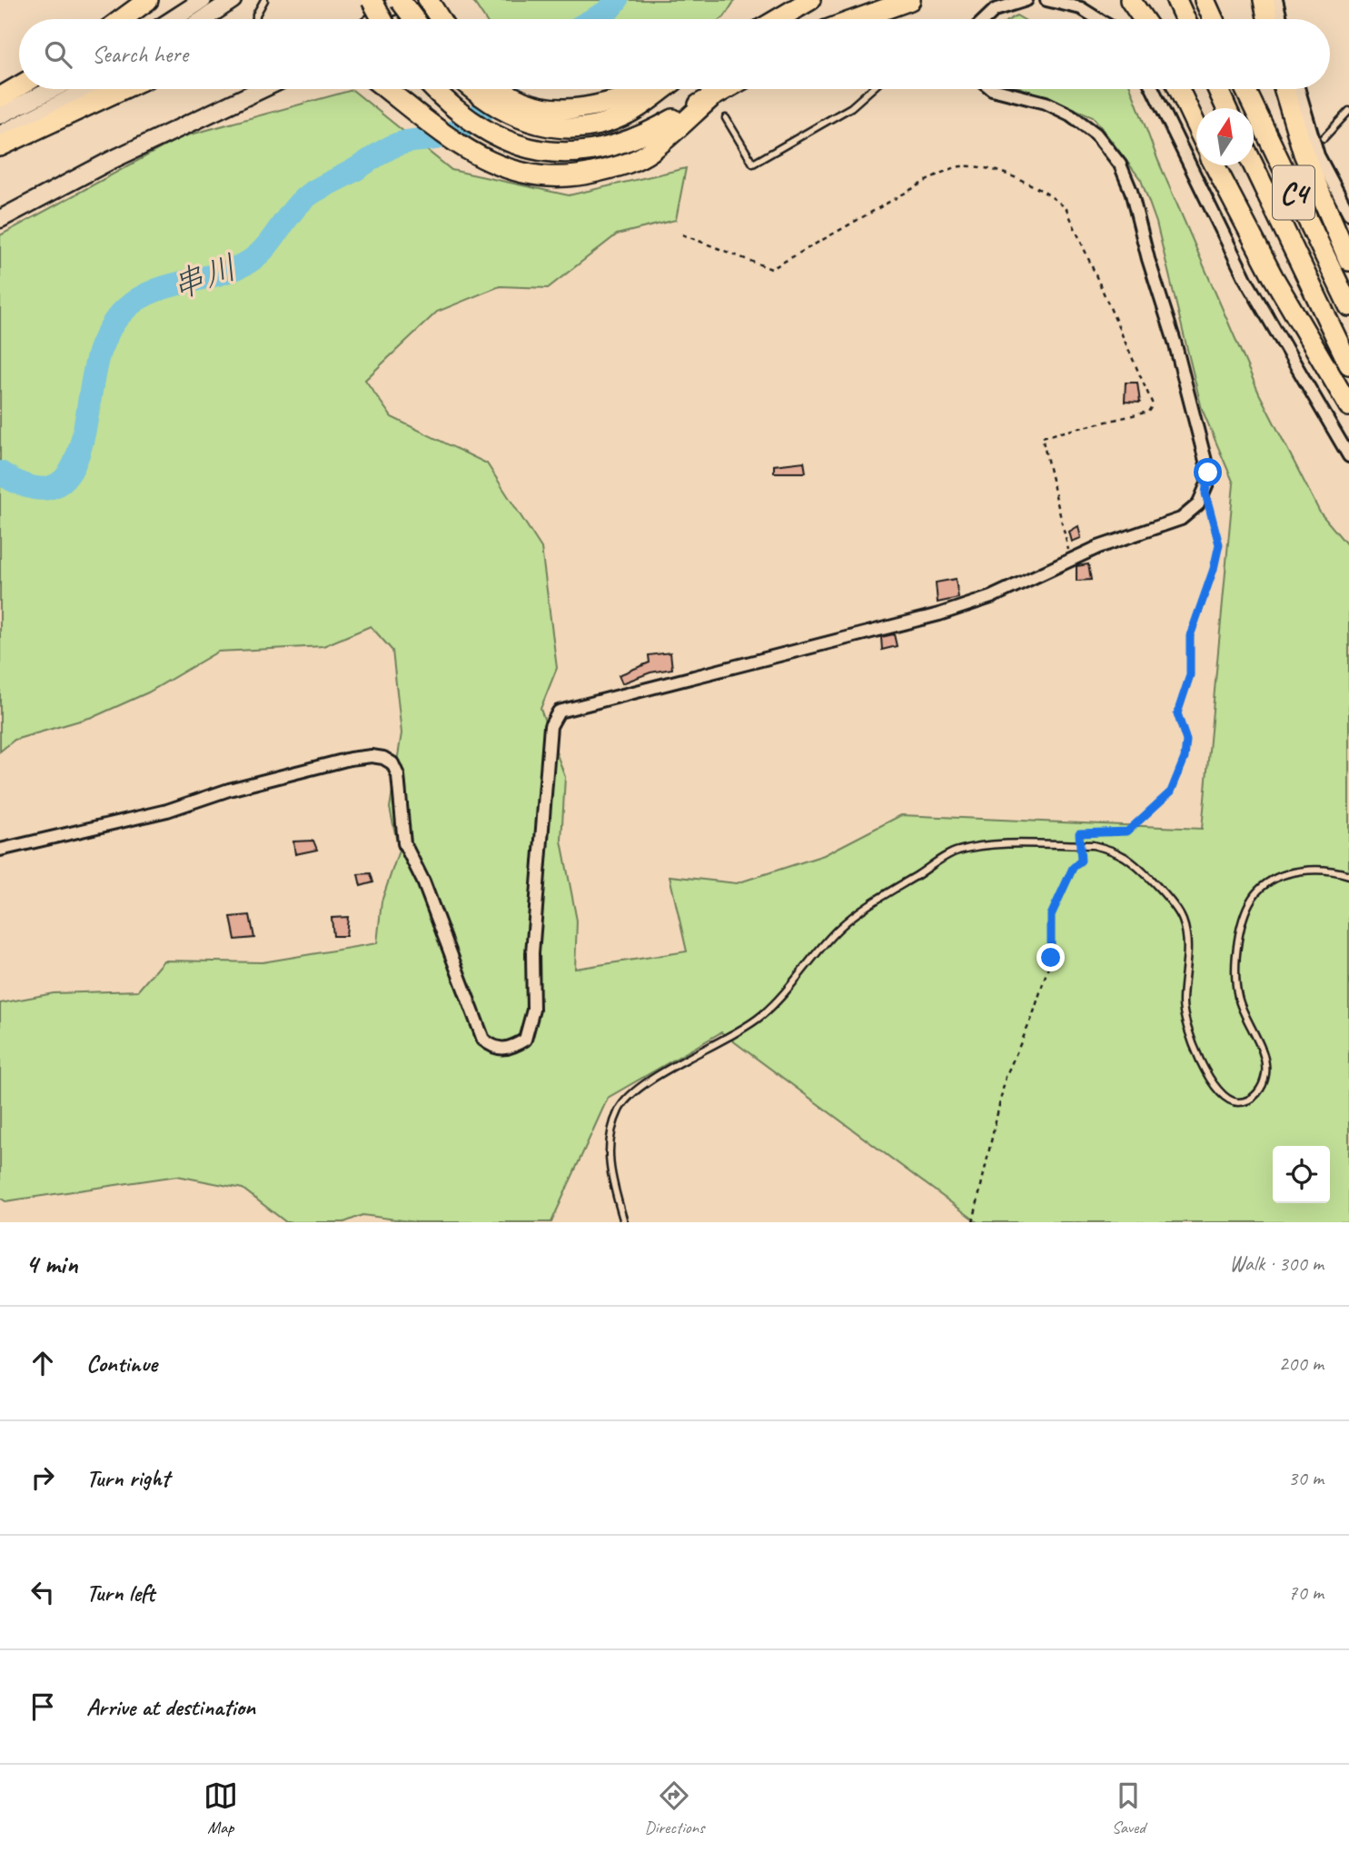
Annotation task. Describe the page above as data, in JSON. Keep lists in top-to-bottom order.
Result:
{
  "streets": {
    "highway": ["C4"]
  },
  "water": ["串川"],
  "north": "top",
  "page": {
    "search": "Search here",
    "heading": ["4 min", "Walk · 300 m"],
    "list": [
      ["Continue", "200 m"],
      ["Turn right", "30 m"],
      ["Turn left", "70 m"],
      "Arrive at destination"
    ],
    "nav": ["Map", "Directions", "Saved"]
  }
}
